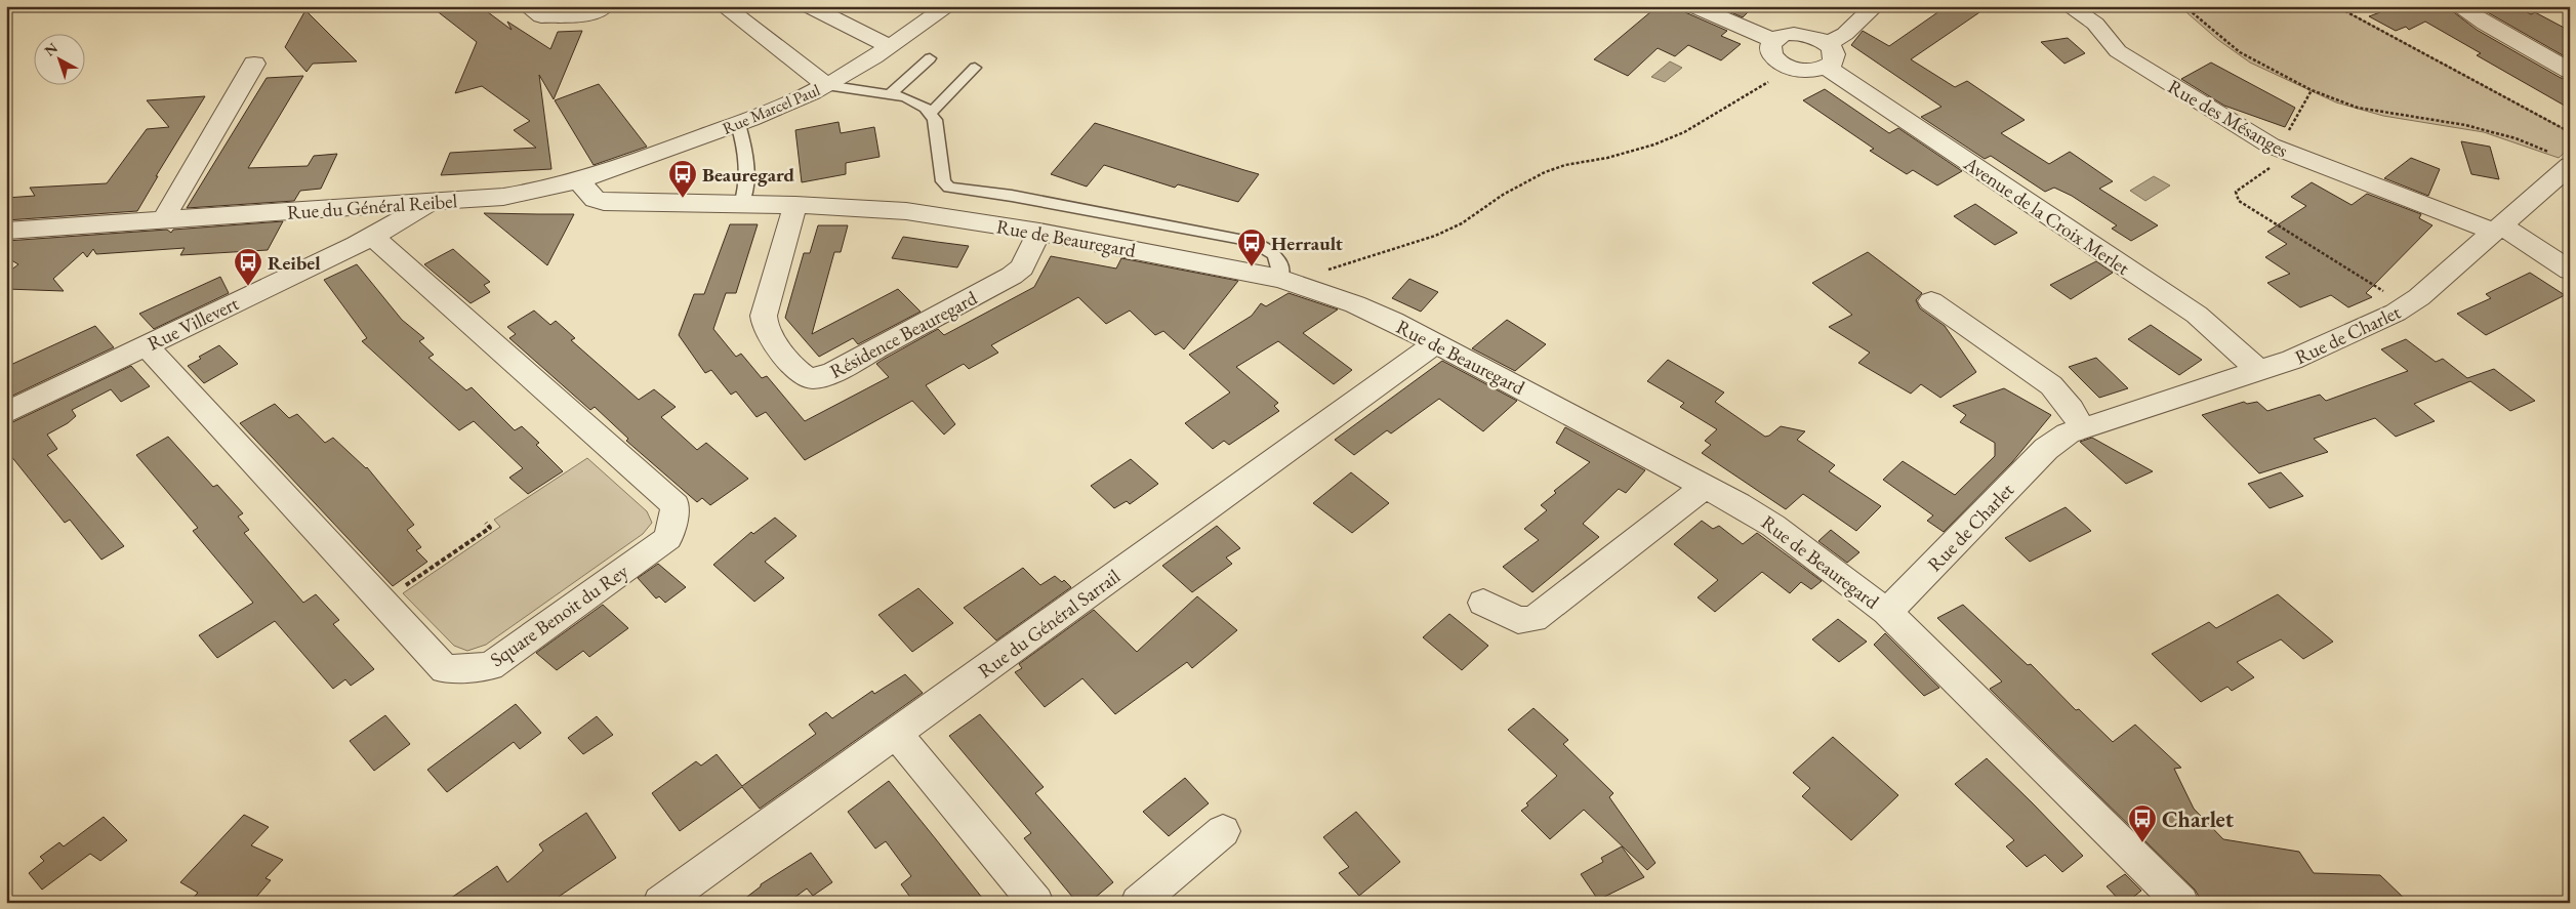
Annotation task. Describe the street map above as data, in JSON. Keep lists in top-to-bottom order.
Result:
{
  "streets": {
    "street": [
      "Rue Marcel Paul",
      "Rue des Mésanges",
      "Rue du Général Reibel",
      "Avenue de la Croix Merlet",
      "Rue de Beauregard",
      "Rue Villevert",
      "Résidence Beauregard",
      "Rue de Charlet",
      "Square Benoit du Rey",
      "Rue du Général Sarrail"
    ]
  },
  "crossings": [
    ["Rue Marcel Paul", "Rue du Général Reibel"],
    ["Rue Marcel Paul", "Rue de Beauregard"],
    ["Rue des Mésanges", "Rue de Charlet"],
    ["Rue du Général Reibel", "Rue de Beauregard"],
    ["Rue du Général Reibel", "Rue Villevert"],
    ["Avenue de la Croix Merlet", "Rue de Charlet"],
    ["Rue de Beauregard", "Résidence Beauregard"],
    ["Rue de Beauregard", "Rue de Charlet"],
    ["Rue de Beauregard", "Rue du Général Sarrail"],
    ["Rue Villevert", "Square Benoit du Rey"]
  ],
  "places": {
    "bus stop": [
      "Beauregard",
      "Herrault",
      "Reibel",
      "Charlet"
    ]
  },
  "north": "top left"
}
